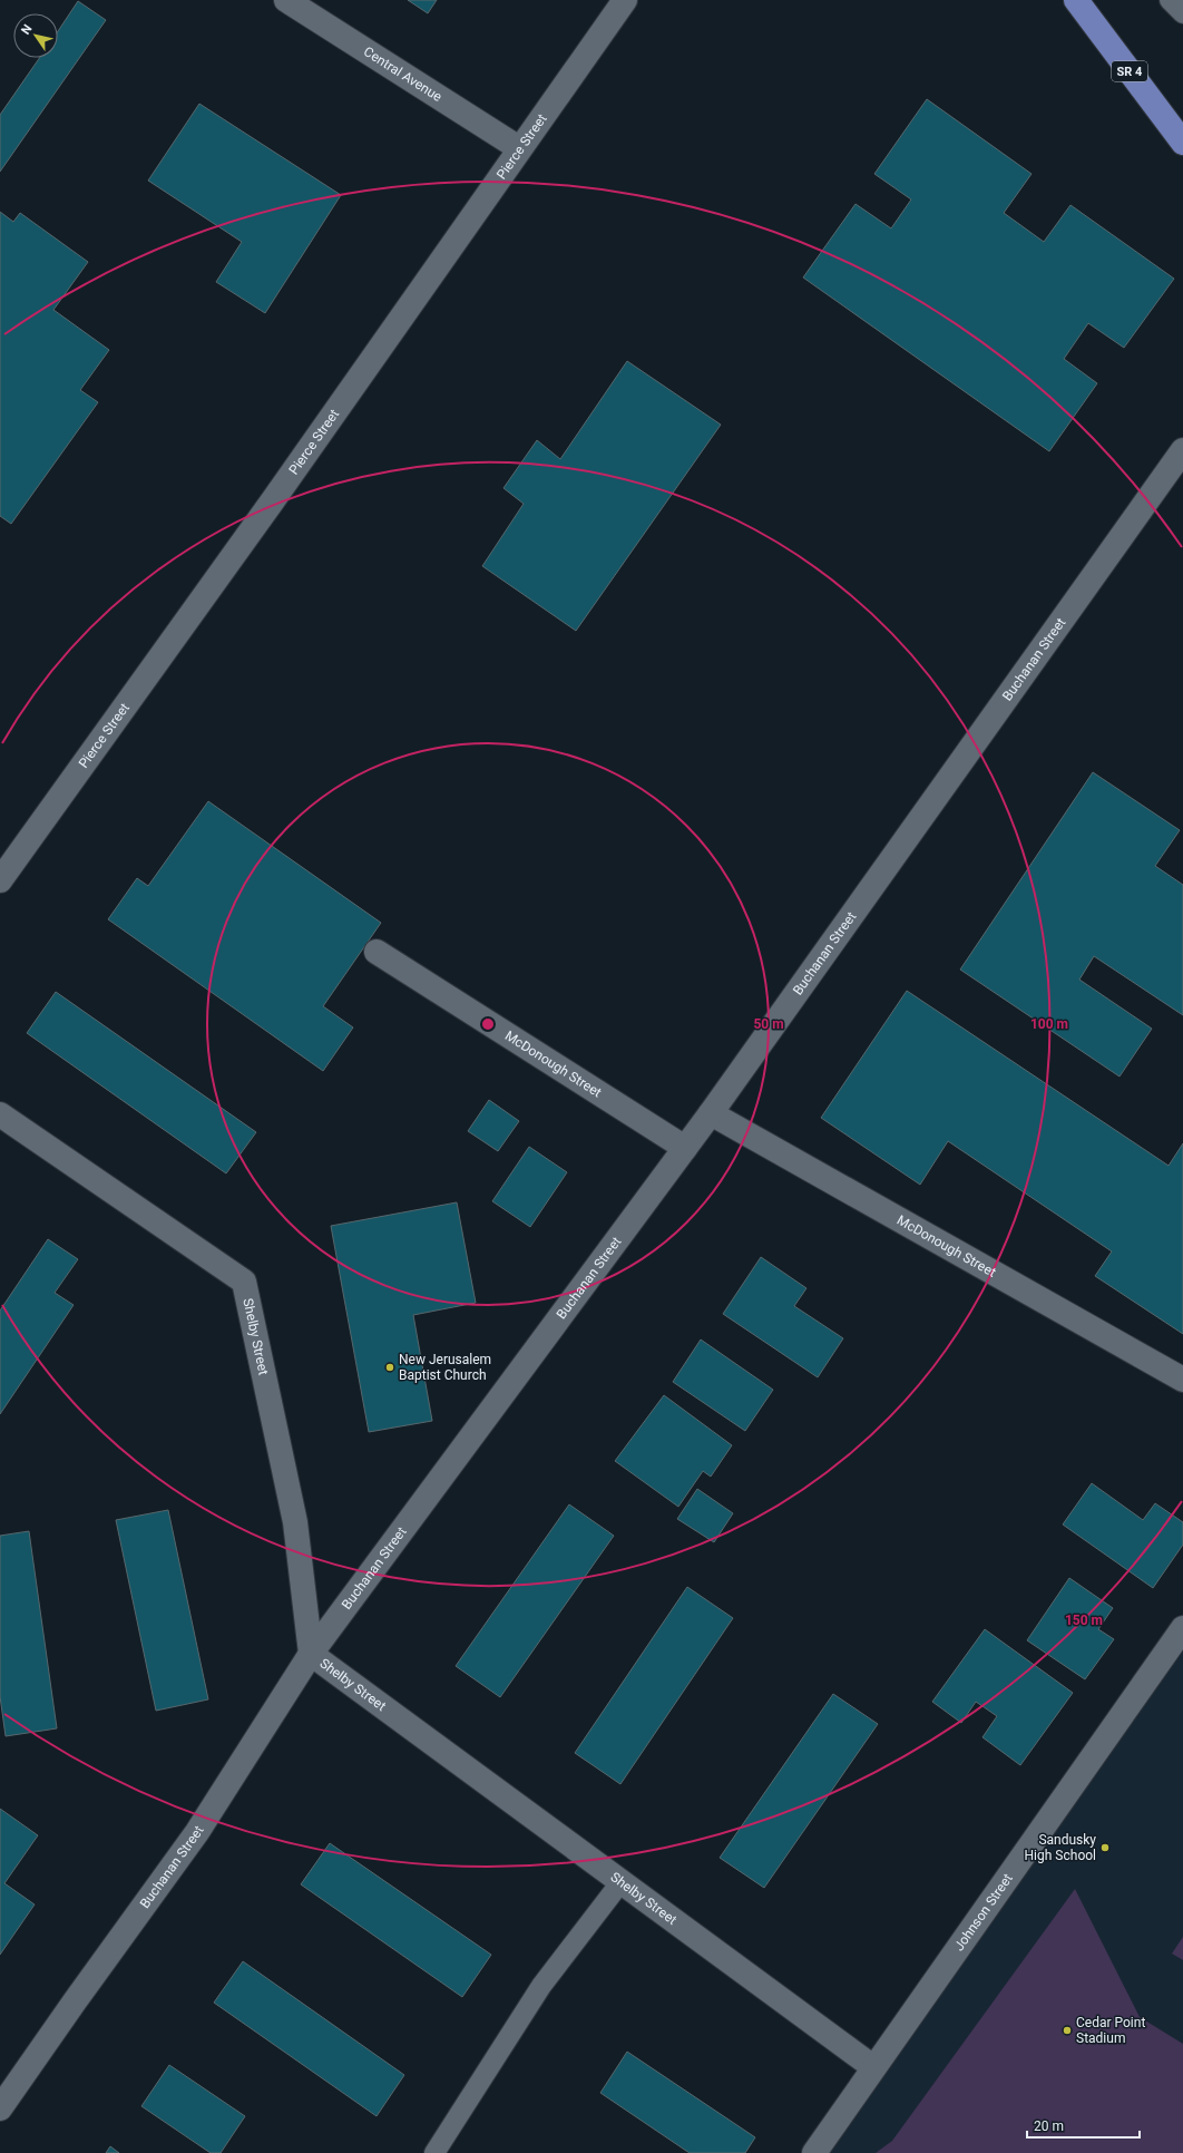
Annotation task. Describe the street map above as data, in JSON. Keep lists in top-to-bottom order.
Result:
{
  "streets": {
    "main road": ["SR 4"],
    "street": [
      "Central Avenue",
      "Pierce Street",
      "Buchanan Street",
      "McDonough Street",
      "Shelby Street",
      "Johnson Street"
    ]
  },
  "crossings": [
    ["Central Avenue", "Pierce Street"],
    ["Buchanan Street", "McDonough Street"],
    ["Buchanan Street", "Shelby Street"],
    ["Shelby Street", "Johnson Street"]
  ],
  "places": ["New Jerusalem Baptist Church", "Sandusky High School", "Cedar Point Stadium"],
  "scale_bar": "20 m",
  "north": "top left",
  "rings": ["50 m", "100 m", "150 m"]
}
